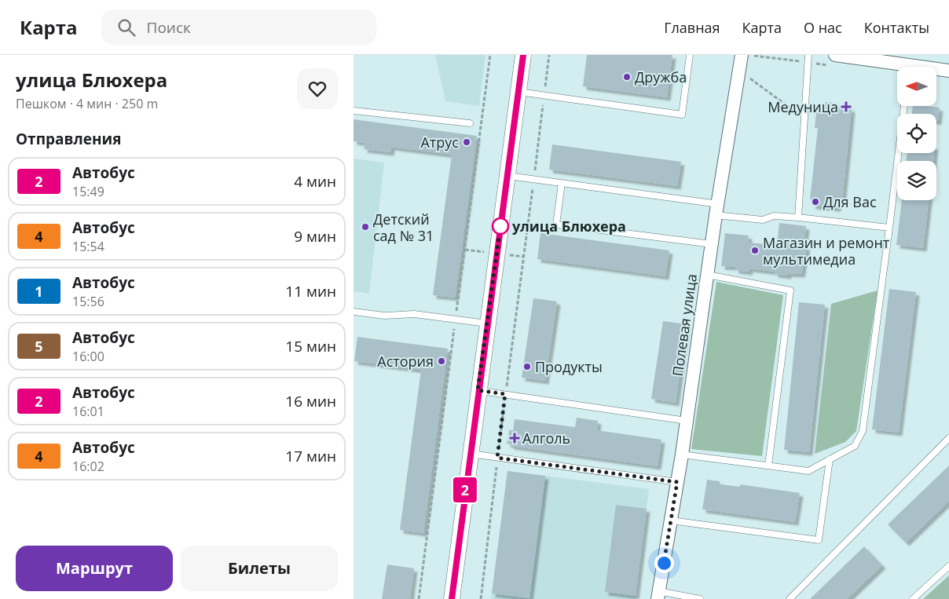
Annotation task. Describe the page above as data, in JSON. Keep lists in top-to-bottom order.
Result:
{
  "streets": {
    "street": ["Полевая улица"]
  },
  "places": {
    "other": [
      "Дружба",
      "Атрус",
      "Для Вас",
      "улица Блюхера",
      "Детский сад № 31",
      "Магазин и ремонт мультимедиа",
      "Астория",
      "Продукты"
    ],
    "health": ["Медуница", "Алголь"]
  },
  "lines": ["bus line 2"],
  "north": "left",
  "page": {
    "header": "Карта",
    "search": "Поиск",
    "nav": [
      "Главная",
      "Карта",
      "О нас",
      "Контакты"
    ],
    "heading": [
      ["улица Блюхера", "Пешком · 4 мин · 250 m"],
      "Отправления"
    ],
    "on_map": "2",
    "list": [
      {
        "mark": "2",
        "name": "Автобус",
        "note": "15:49",
        "value": "4 мин"
      },
      {
        "mark": "4",
        "name": "Автобус",
        "note": "15:54",
        "value": "9 мин"
      },
      {
        "mark": "1",
        "name": "Автобус",
        "note": "15:56",
        "value": "11 мин"
      },
      {
        "mark": "5",
        "name": "Автобус",
        "note": "16:00",
        "value": "15 мин"
      },
      {
        "mark": "2",
        "name": "Автобус",
        "note": "16:01",
        "value": "16 мин"
      },
      {
        "mark": "4",
        "name": "Автобус",
        "note": "16:02",
        "value": "17 мин"
      }
    ],
    "buttons": ["Маршрут", "Билеты"]
  }
}
